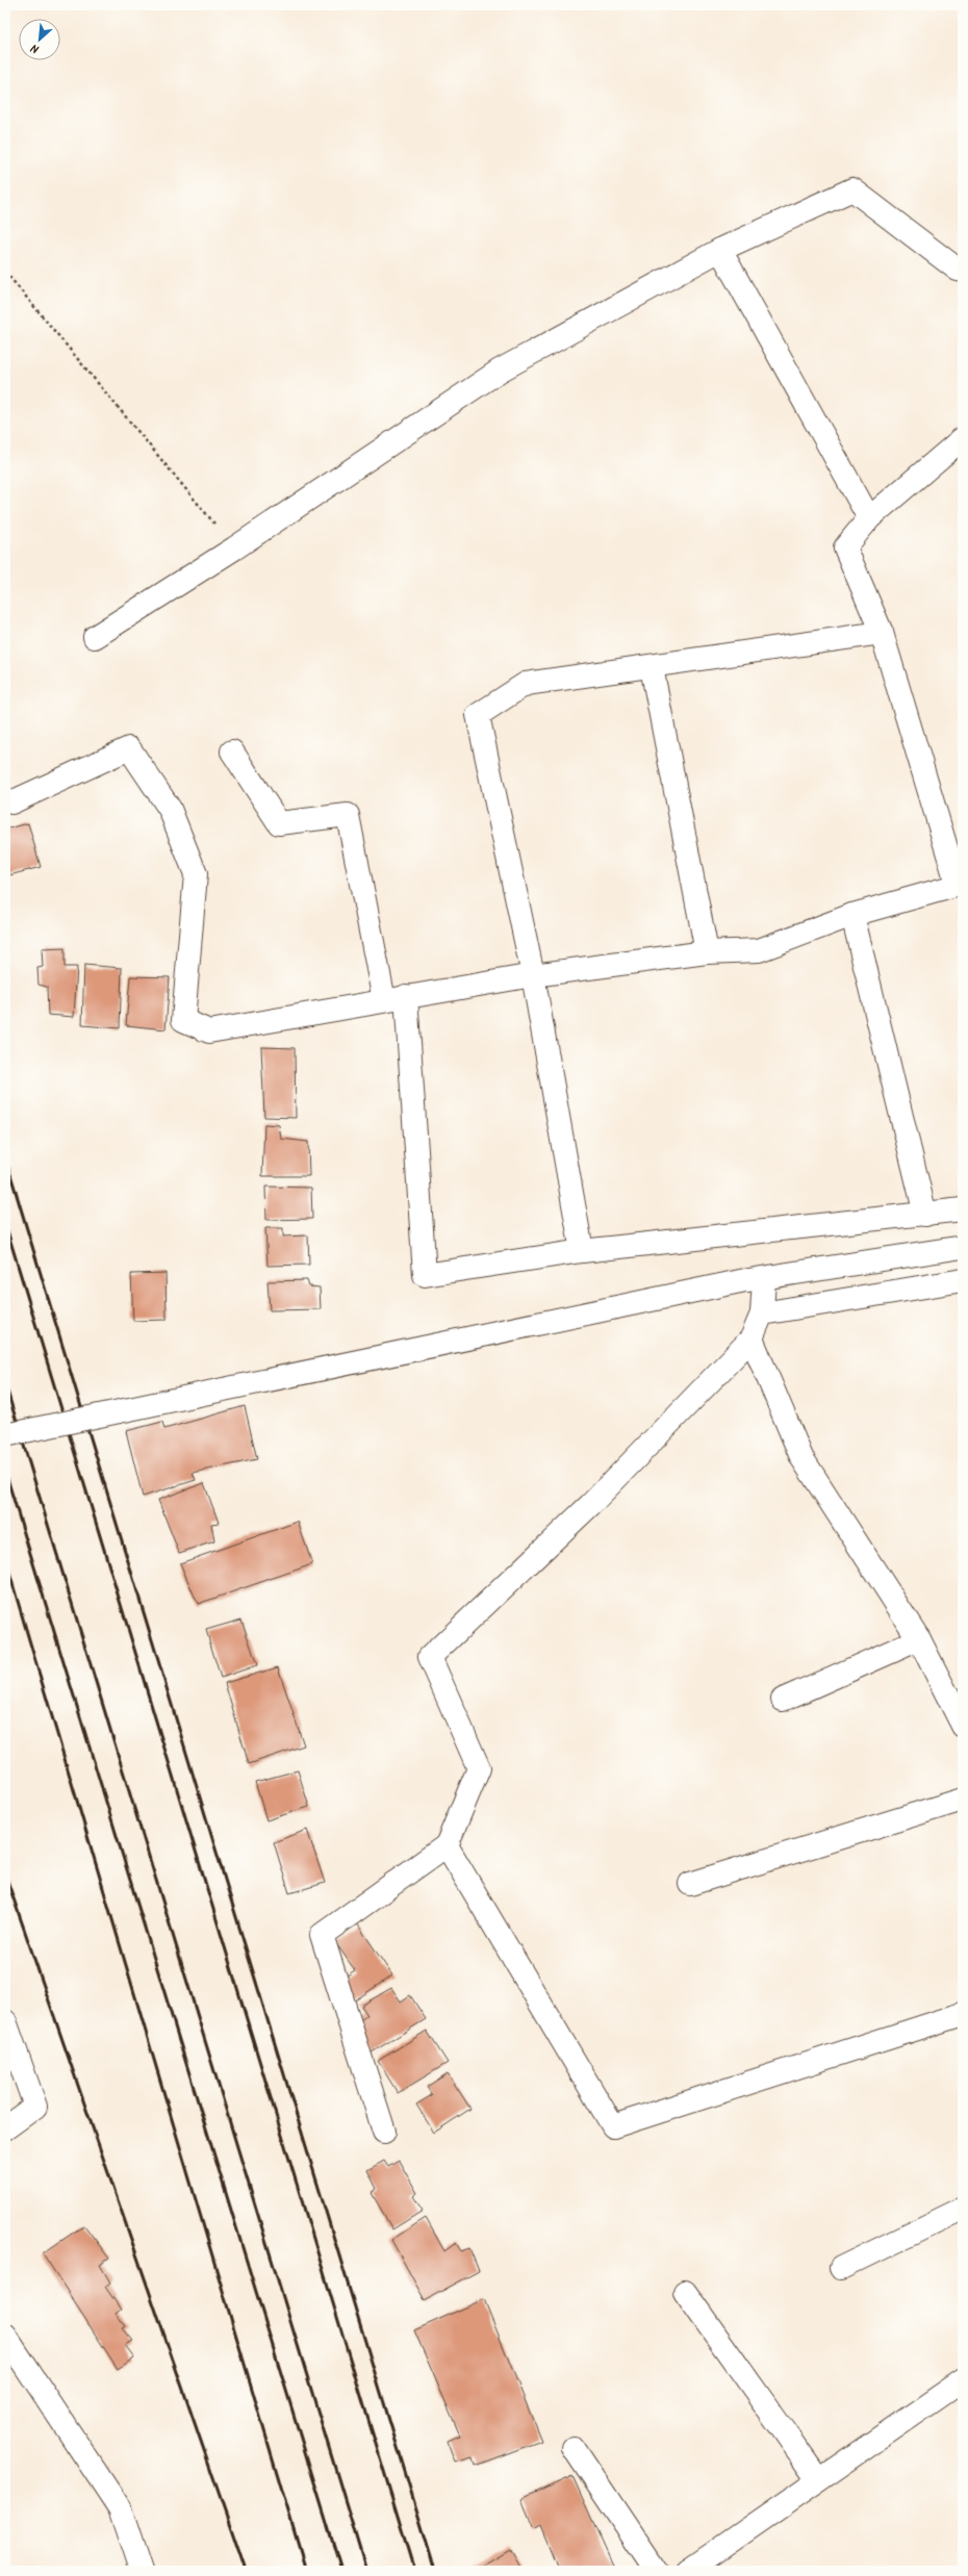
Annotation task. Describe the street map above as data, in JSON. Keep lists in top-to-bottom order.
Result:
{
  "north": "bottom left"
}
